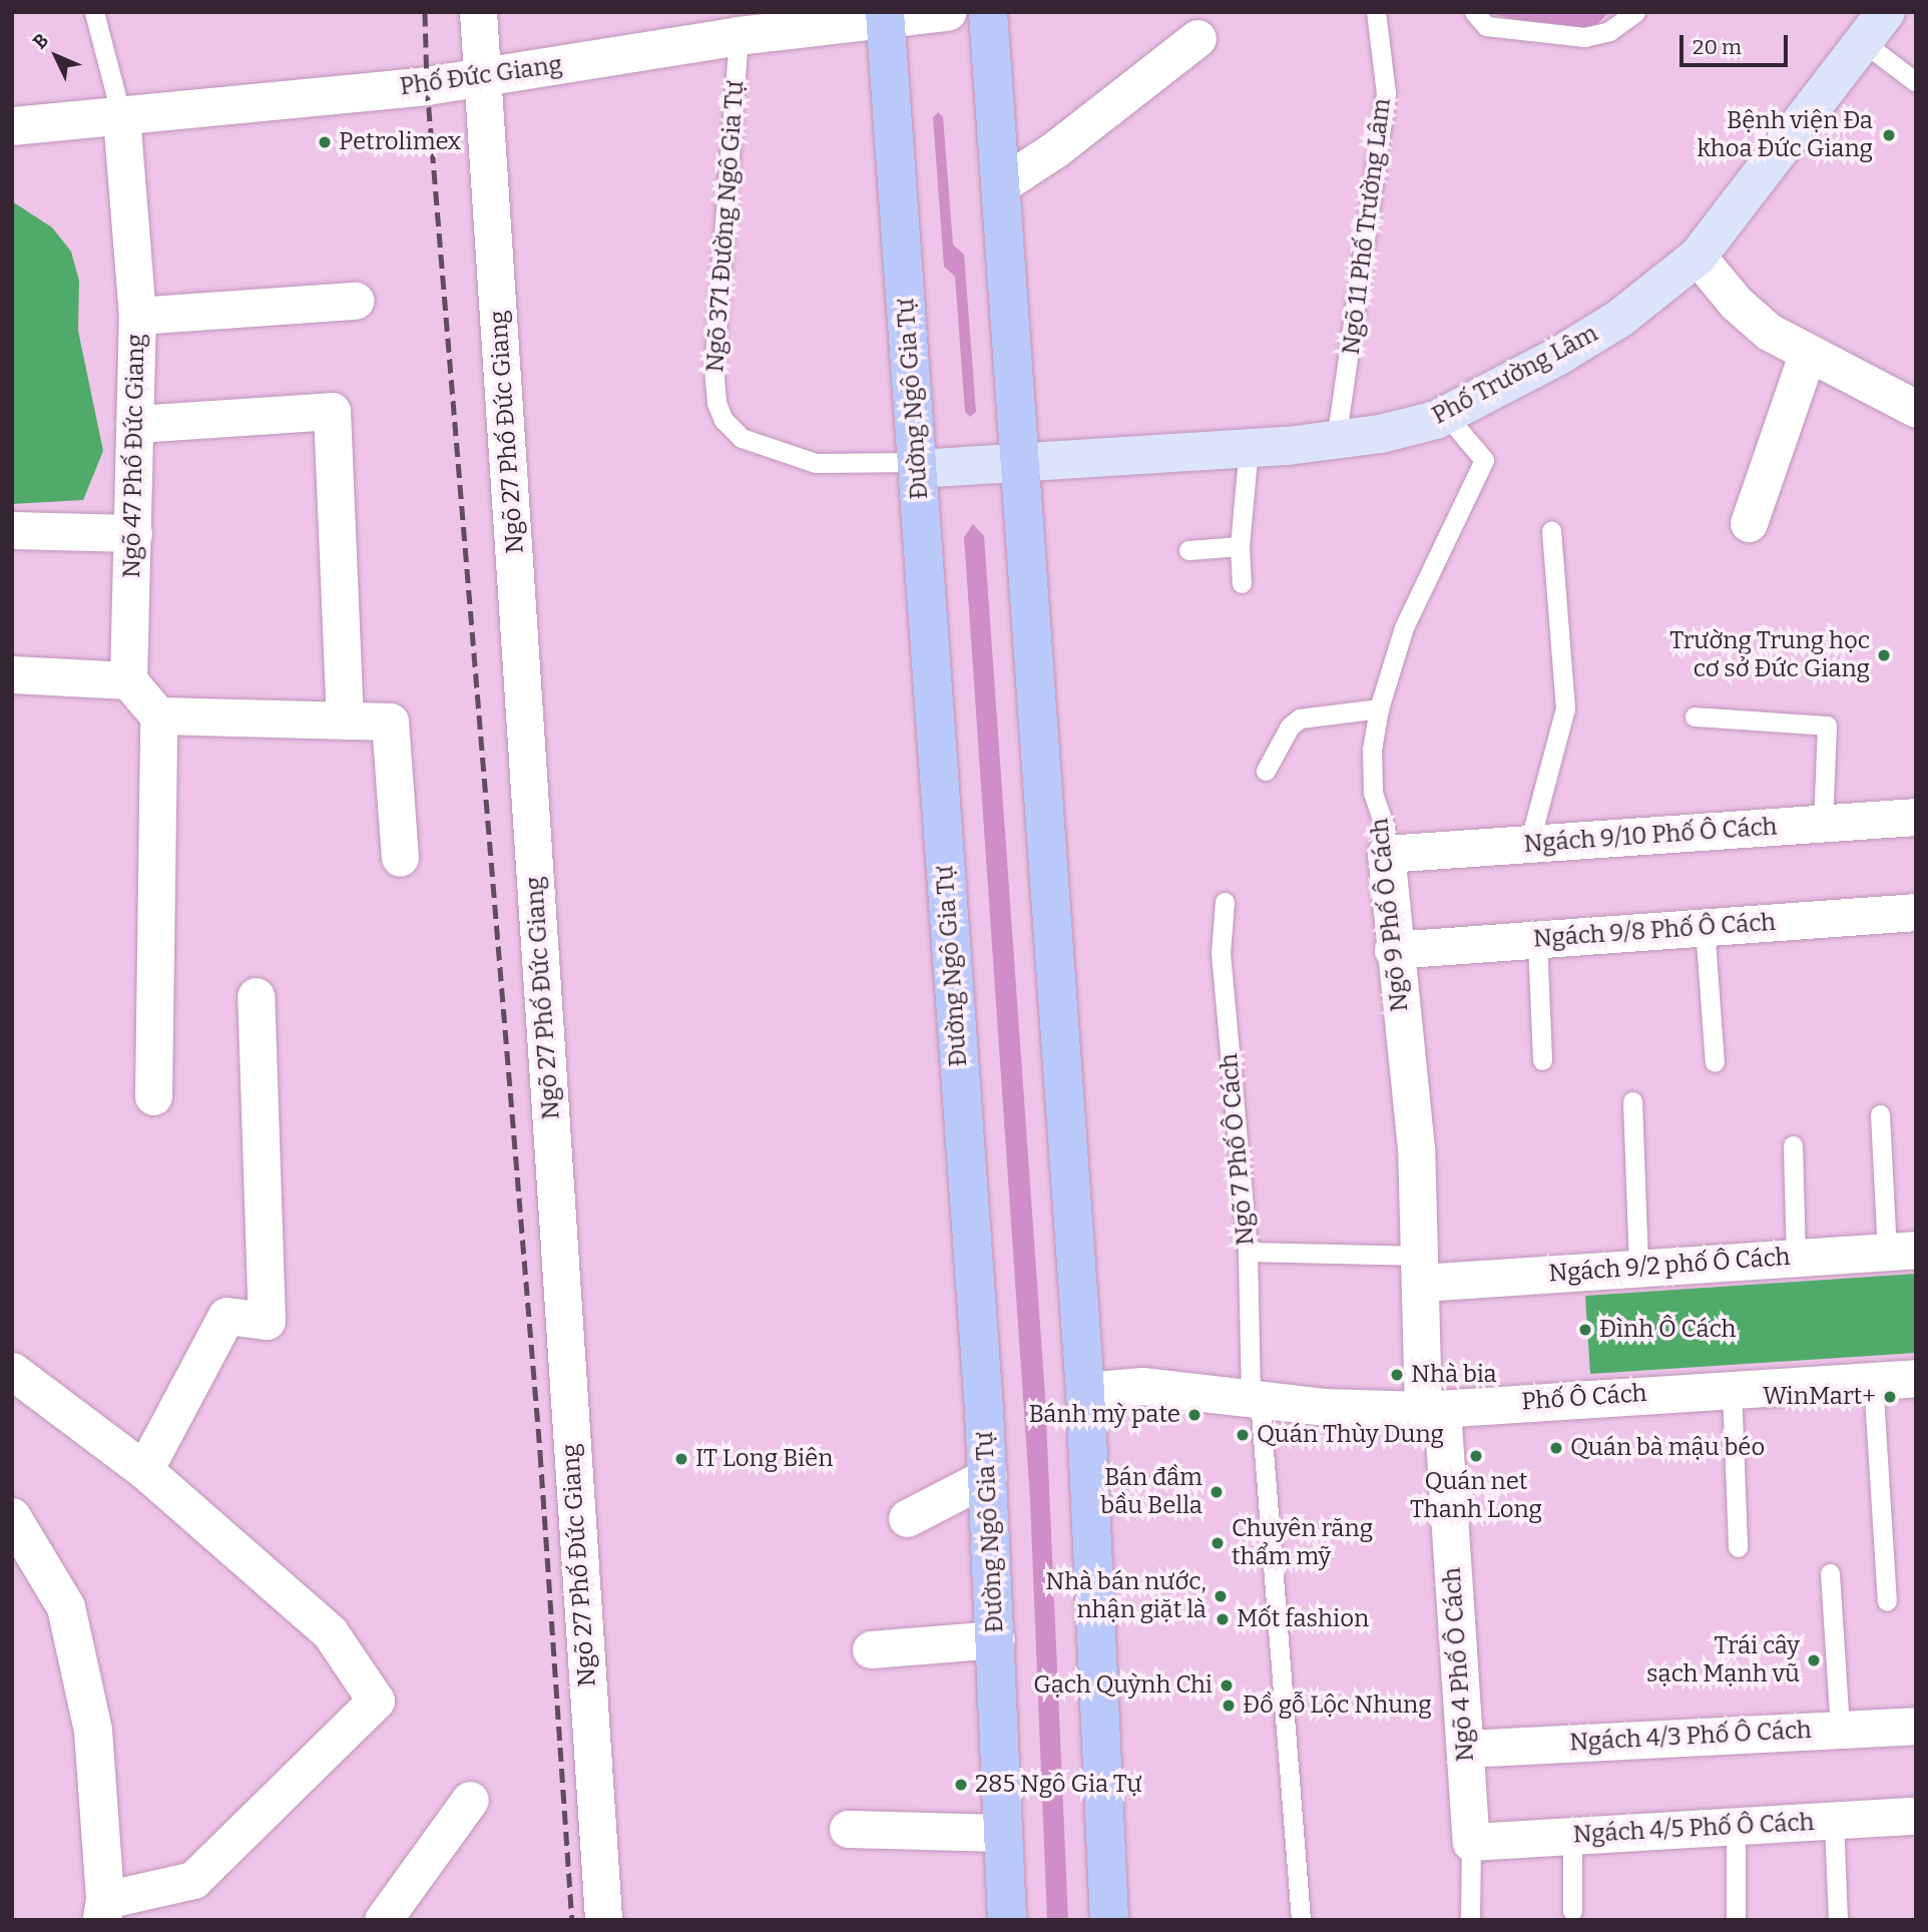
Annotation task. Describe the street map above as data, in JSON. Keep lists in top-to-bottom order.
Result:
{
  "streets": {
    "main road": ["Phố Trường Lâm", "Đường Ngô Gia Tự"],
    "street": [
      "Phố Đức Giang",
      "Ngõ 27 Phố Đức Giang",
      "Ngõ 47 Phố Đức Giang",
      "Ngách 9/10 Phố Ô Cách",
      "Ngõ 9 Phố Ô Cách",
      "Ngách 9/8 Phố Ô Cách",
      "Ngách 9/2 phố Ô Cách",
      "Phố Ô Cách",
      "Ngõ 4 Phố Ô Cách",
      "Ngách 4/3 Phố Ô Cách",
      "Ngách 4/5 Phố Ô Cách"
    ],
    "lane": ["Ngõ 371 Đường Ngô Gia Tự", "Ngõ 11 Phố Trường Lâm", "Ngõ 7 Phố Ô Cách"]
  },
  "crossings": [
    ["Phố Đức Giang", "Ngõ 371 Đường Ngô Gia Tự"],
    ["Phố Đức Giang", "Đường Ngô Gia Tự"],
    ["Phố Đức Giang", "Ngõ 27 Phố Đức Giang"],
    ["Phố Đức Giang", "Ngõ 47 Phố Đức Giang"],
    ["Ngõ 371 Đường Ngô Gia Tự", "Phố Trường Lâm"],
    ["Ngõ 371 Đường Ngô Gia Tự", "Đường Ngô Gia Tự"],
    ["Ngõ 11 Phố Trường Lâm", "Phố Trường Lâm"],
    ["Phố Trường Lâm", "Đường Ngô Gia Tự"],
    ["Phố Trường Lâm", "Ngõ 9 Phố Ô Cách"],
    ["Ngách 9/10 Phố Ô Cách", "Ngõ 9 Phố Ô Cách"],
    ["Ngõ 9 Phố Ô Cách", "Ngách 9/8 Phố Ô Cách"],
    ["Ngõ 9 Phố Ô Cách", "Ngách 9/2 phố Ô Cách"],
    ["Ngõ 9 Phố Ô Cách", "Phố Ô Cách"],
    ["Ngõ 9 Phố Ô Cách", "Ngõ 4 Phố Ô Cách"],
    ["Ngõ 7 Phố Ô Cách", "Phố Ô Cách"],
    ["Phố Ô Cách", "Ngõ 4 Phố Ô Cách"],
    ["Ngõ 4 Phố Ô Cách", "Ngách 4/3 Phố Ô Cách"],
    ["Ngõ 4 Phố Ô Cách", "Ngách 4/5 Phố Ô Cách"]
  ],
  "places": [
    "Bệnh viện Đa khoa Đức Giang",
    "Petrolimex",
    "Trường Trung học cơ sở Đức Giang",
    "Đình Ô Cách",
    "Nhà bia",
    "WinMart+",
    "Bánh mỳ pate",
    "Quán Thùy Dung",
    "Quán bà mậu béo",
    "Quán net Thanh Long",
    "IT Long Biên",
    "Bán đầm bầu Bella",
    "Chuyên răng thẩm mỹ",
    "Nhà bán nước, nhận giặt là",
    "Mốt fashion",
    "Trái cây sạch Mạnh vũ",
    "Gạch Quỳnh Chi",
    "Đồ gỗ Lộc Nhung",
    "285 Ngô Gia Tự"
  ],
  "scale_bar": "20 m",
  "north": "top left"
}
